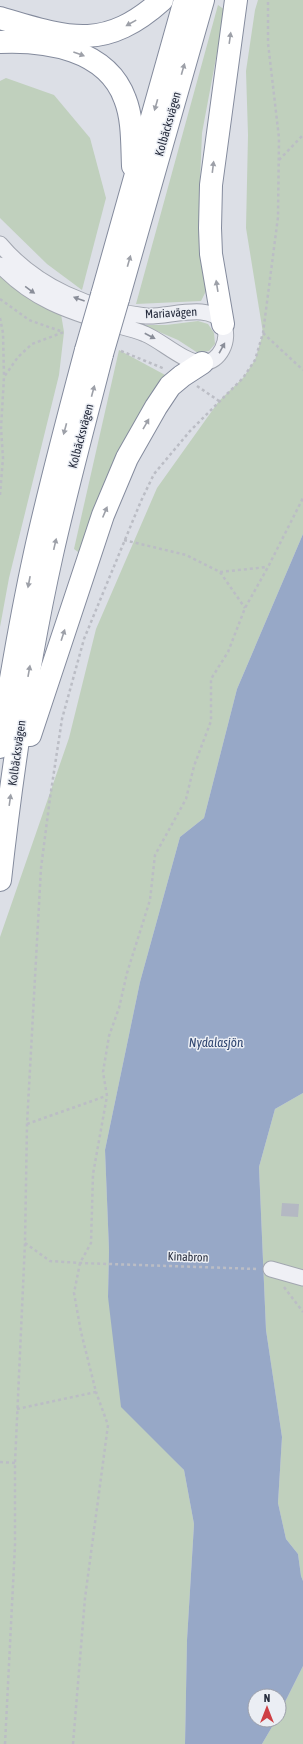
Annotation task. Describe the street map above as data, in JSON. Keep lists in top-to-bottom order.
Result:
{
  "streets": {
    "highway": ["Kolbäcksvägen"],
    "street": ["Mariavägen"],
    "path": ["Kinabron"]
  },
  "water": ["Nydalasjön"],
  "north": "top"
}
